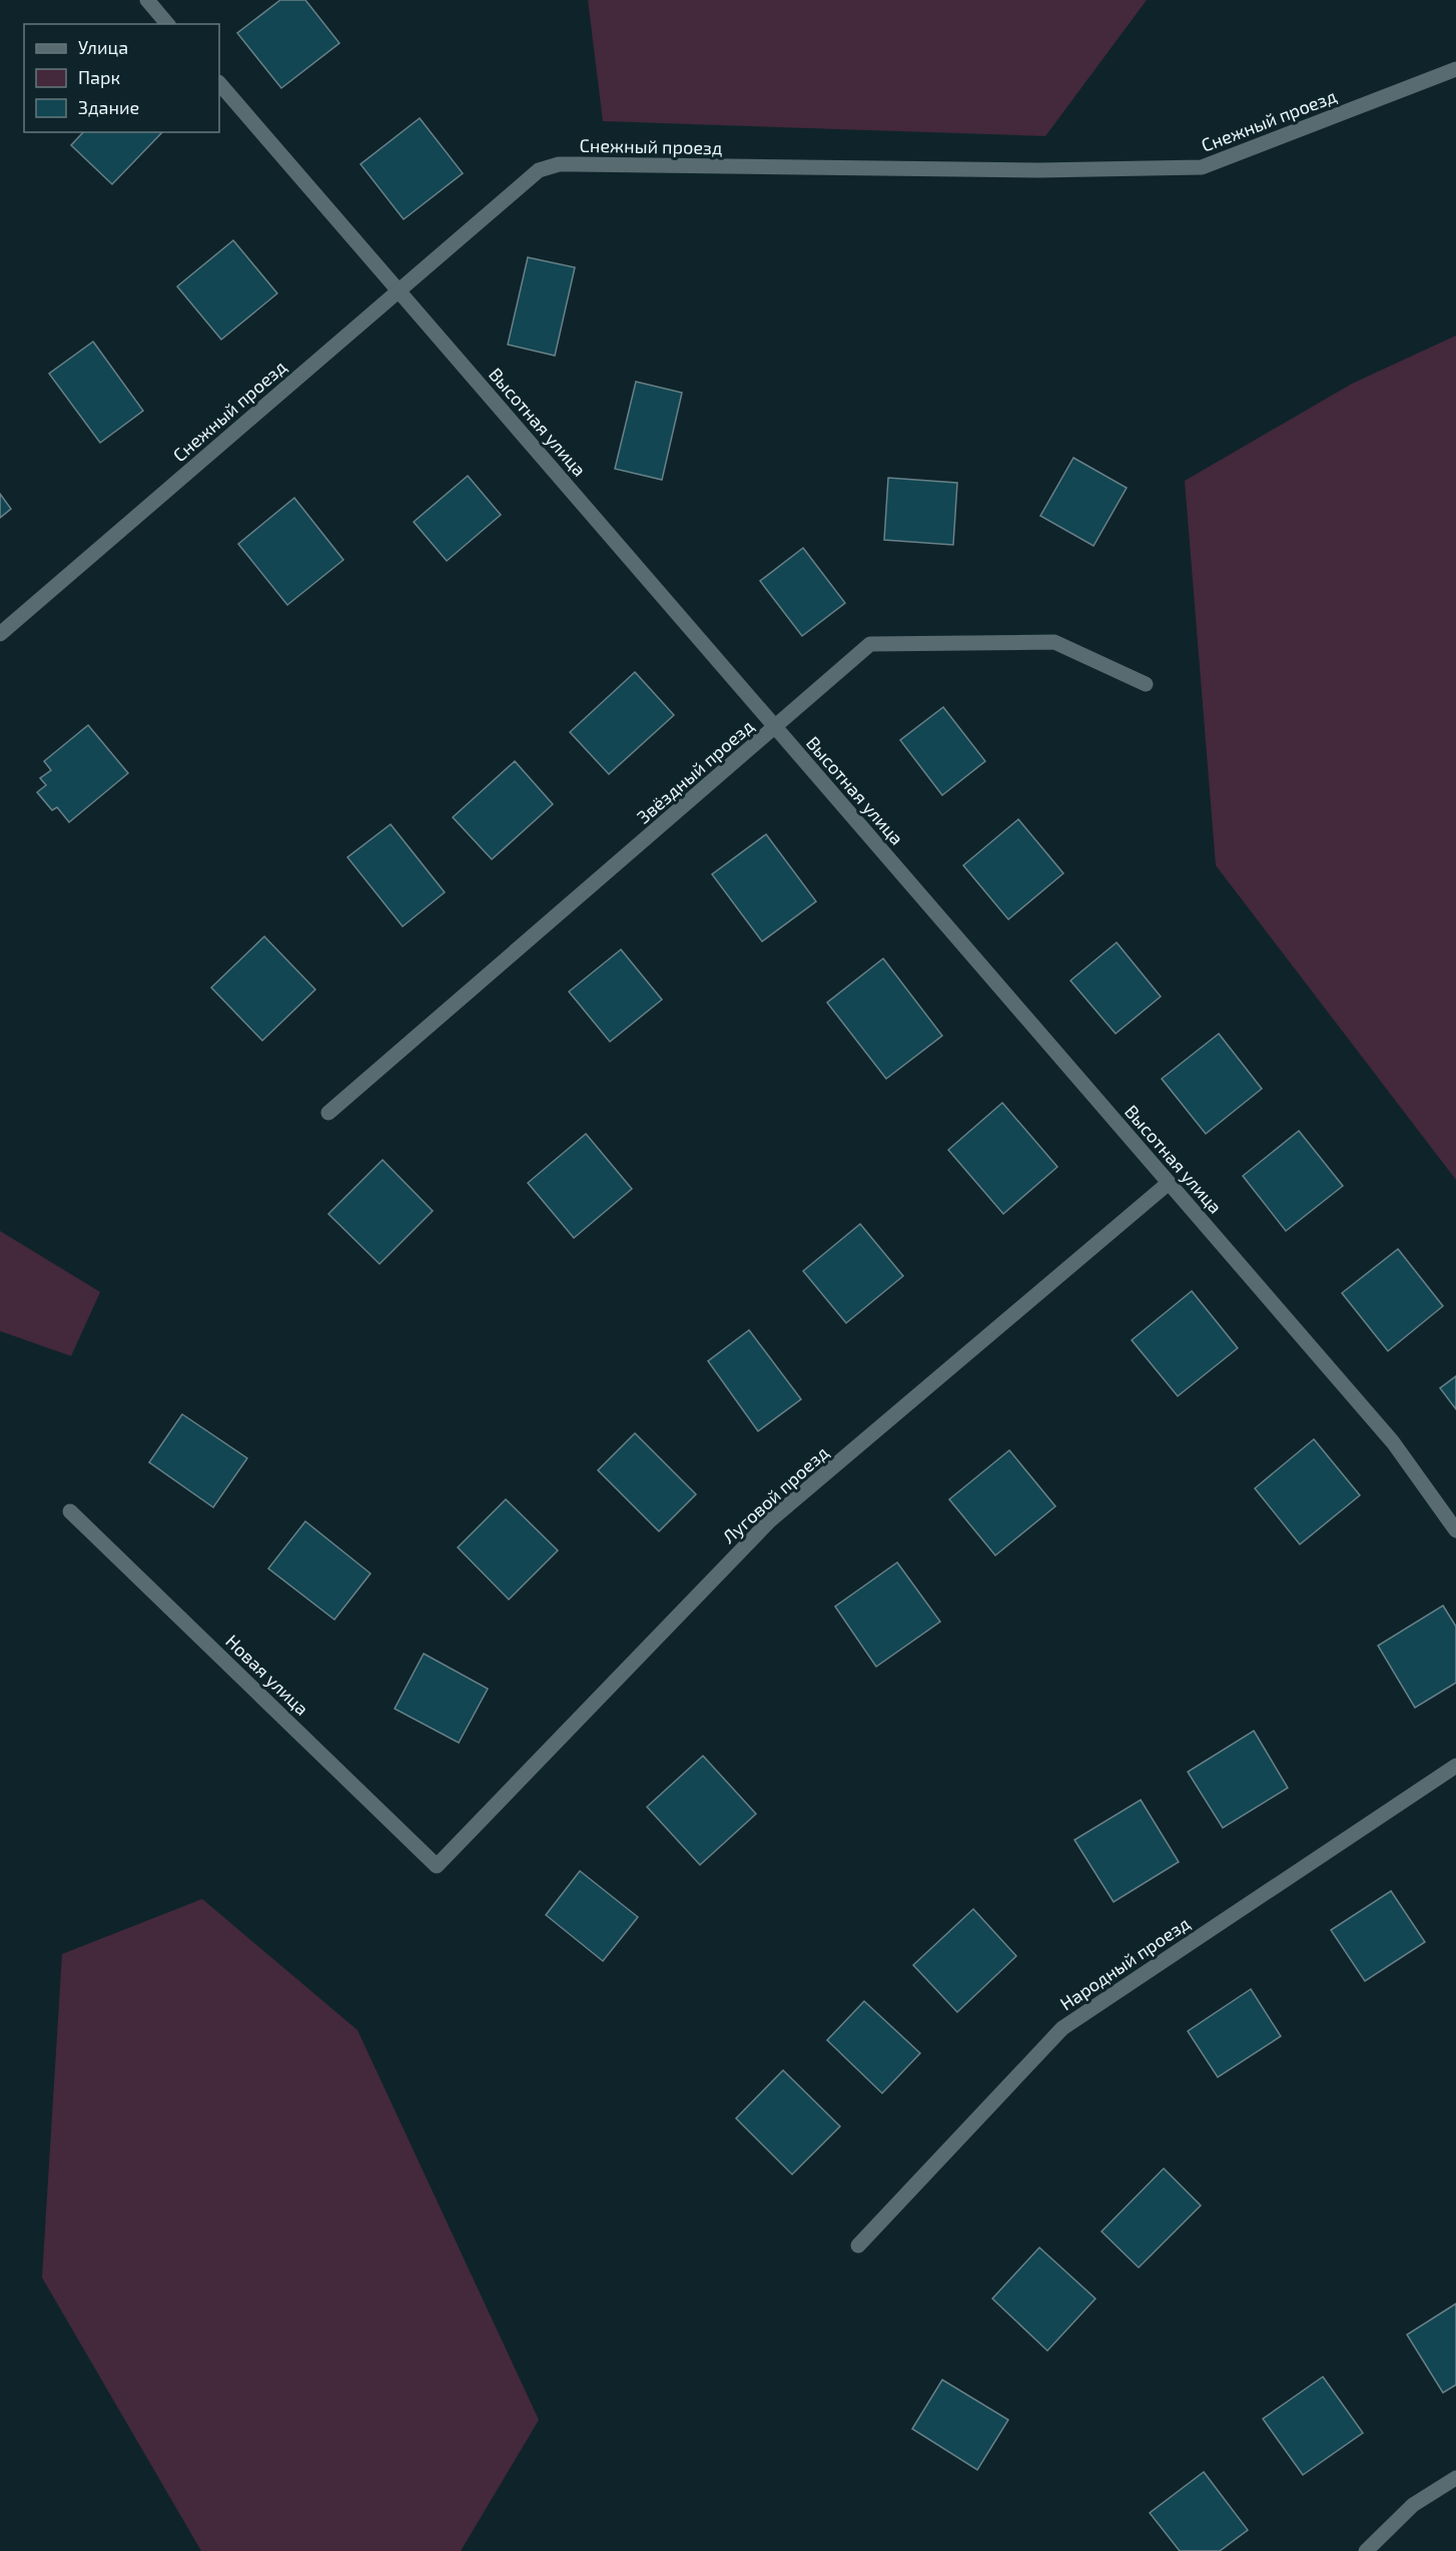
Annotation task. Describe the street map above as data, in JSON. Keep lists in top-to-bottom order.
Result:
{
  "streets": {
    "street": [
      "Снежный проезд",
      "Высотная улица",
      "Звёздный проезд",
      "Луговой проезд",
      "Новая улица",
      "Народный проезд"
    ]
  },
  "crossings": [
    ["Снежный проезд", "Высотная улица"],
    ["Высотная улица", "Звёздный проезд"],
    ["Высотная улица", "Луговой проезд"],
    ["Луговой проезд", "Новая улица"]
  ],
  "legend": ["Улица", "Парк", "Здание"]
}
